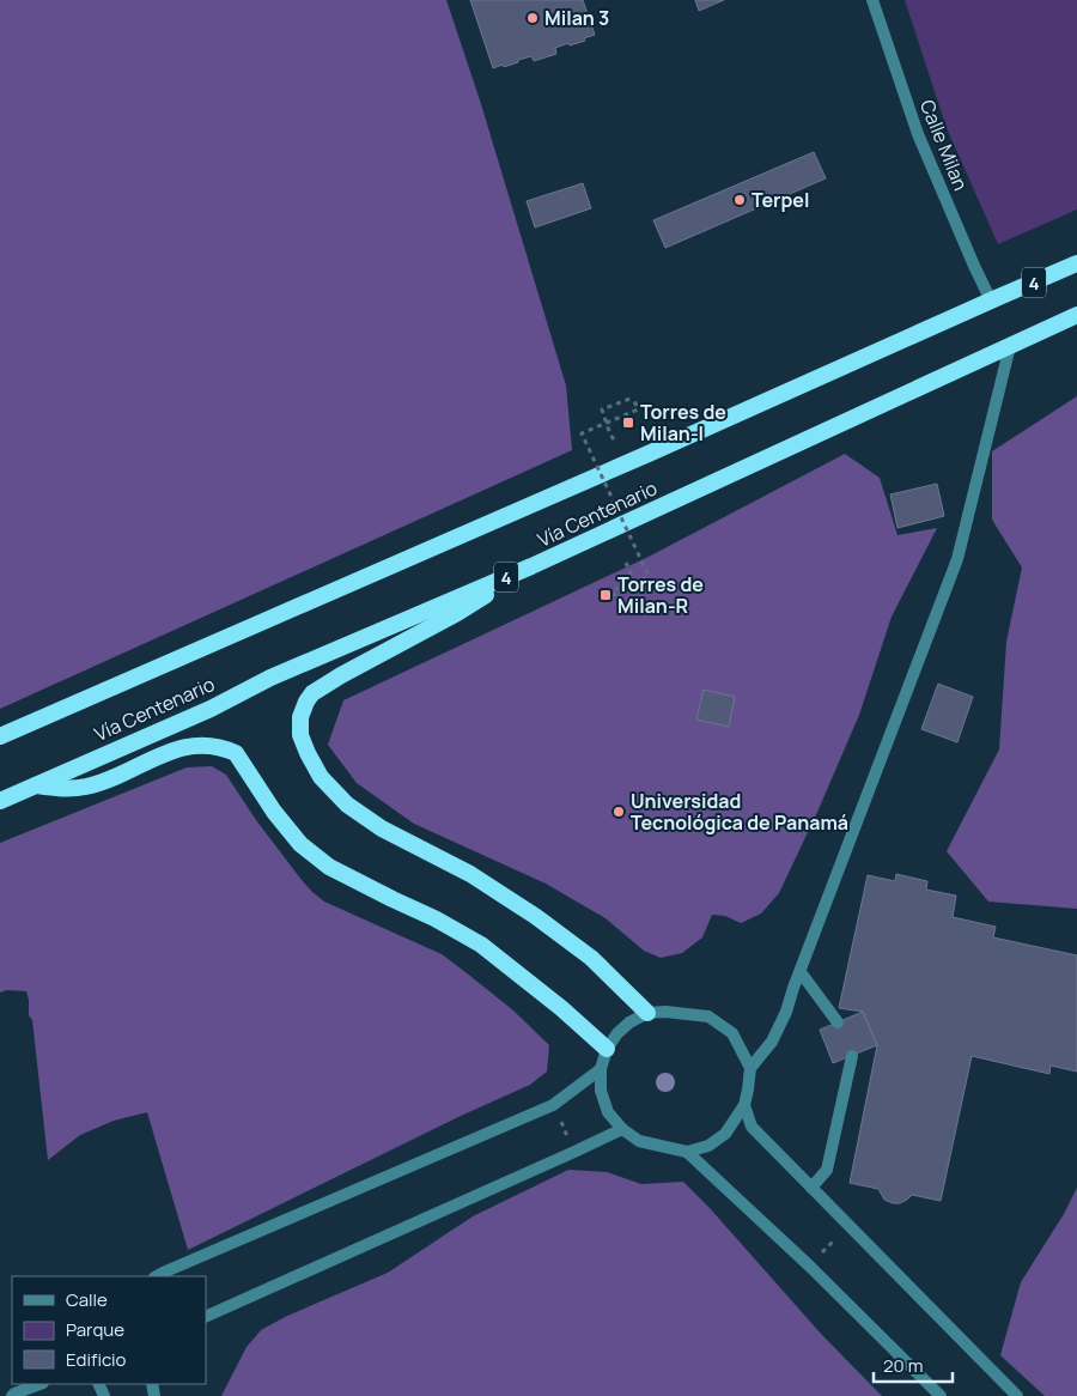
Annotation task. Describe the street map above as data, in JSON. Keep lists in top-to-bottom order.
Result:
{
  "streets": {
    "highway": ["4", "Vía Centenario"],
    "street": ["Calle Milan"]
  },
  "crossings": [
    ["Calle Milan", "Vía Centenario"]
  ],
  "places": {
    "other": ["Milan 3", "Terpel", "Universidad Tecnológica de Panamá"],
    "transit": ["Torres de Milan-I", "Torres de Milan-R"]
  },
  "legend": ["Calle", "Parque", "Edificio"],
  "scale_bar": "20 m"
}
